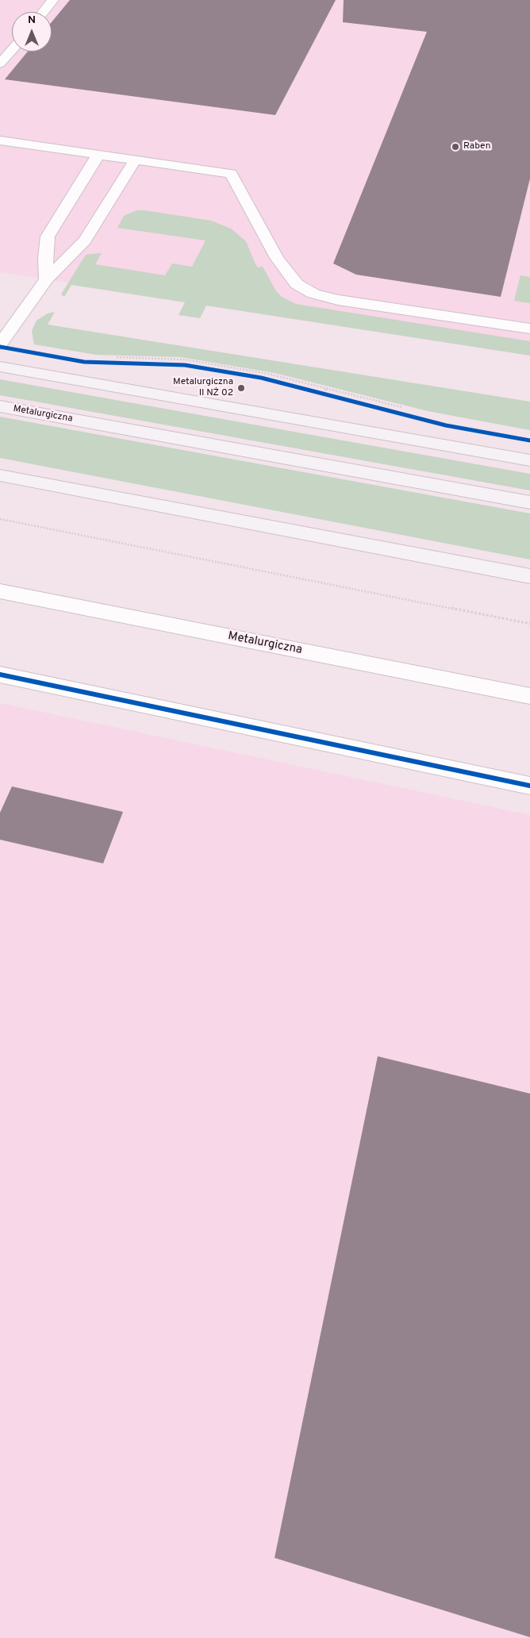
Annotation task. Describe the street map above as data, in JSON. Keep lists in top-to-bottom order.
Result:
{
  "streets": {
    "main road": ["Metalurgiczna"]
  },
  "places": ["Raben", "Metalurgiczna II NŻ 02"],
  "north": "top"
}
